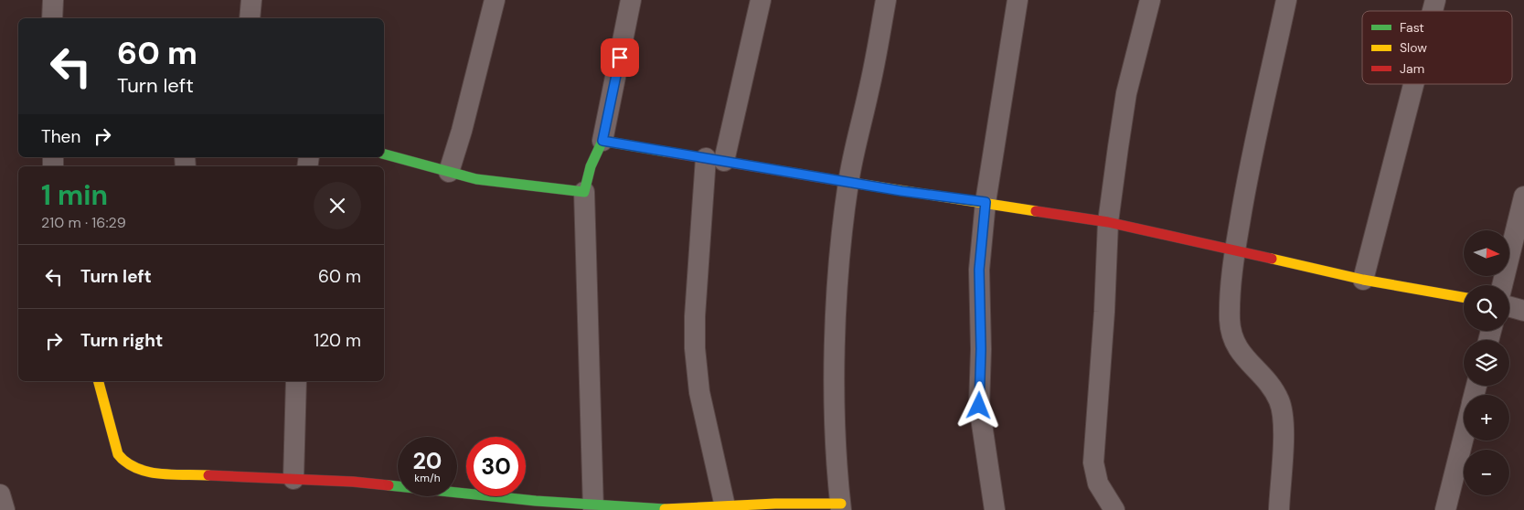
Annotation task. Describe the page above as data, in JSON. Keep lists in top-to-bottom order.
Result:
{
  "legend": ["Fast", "Slow", "Jam"],
  "north": "right",
  "page": {
    "turn": ["60 m", "Turn left"],
    "then": "Then",
    "heading": ["1 min", "210 m · 16:29"],
    "map_buttons": ["+", "−"],
    "list": [
      {
        "name": "Turn left",
        "value": "60 m"
      },
      {
        "name": "Turn right",
        "value": "120 m"
      }
    ],
    "speed": "20 km/h",
    "limit": "30"
  }
}
